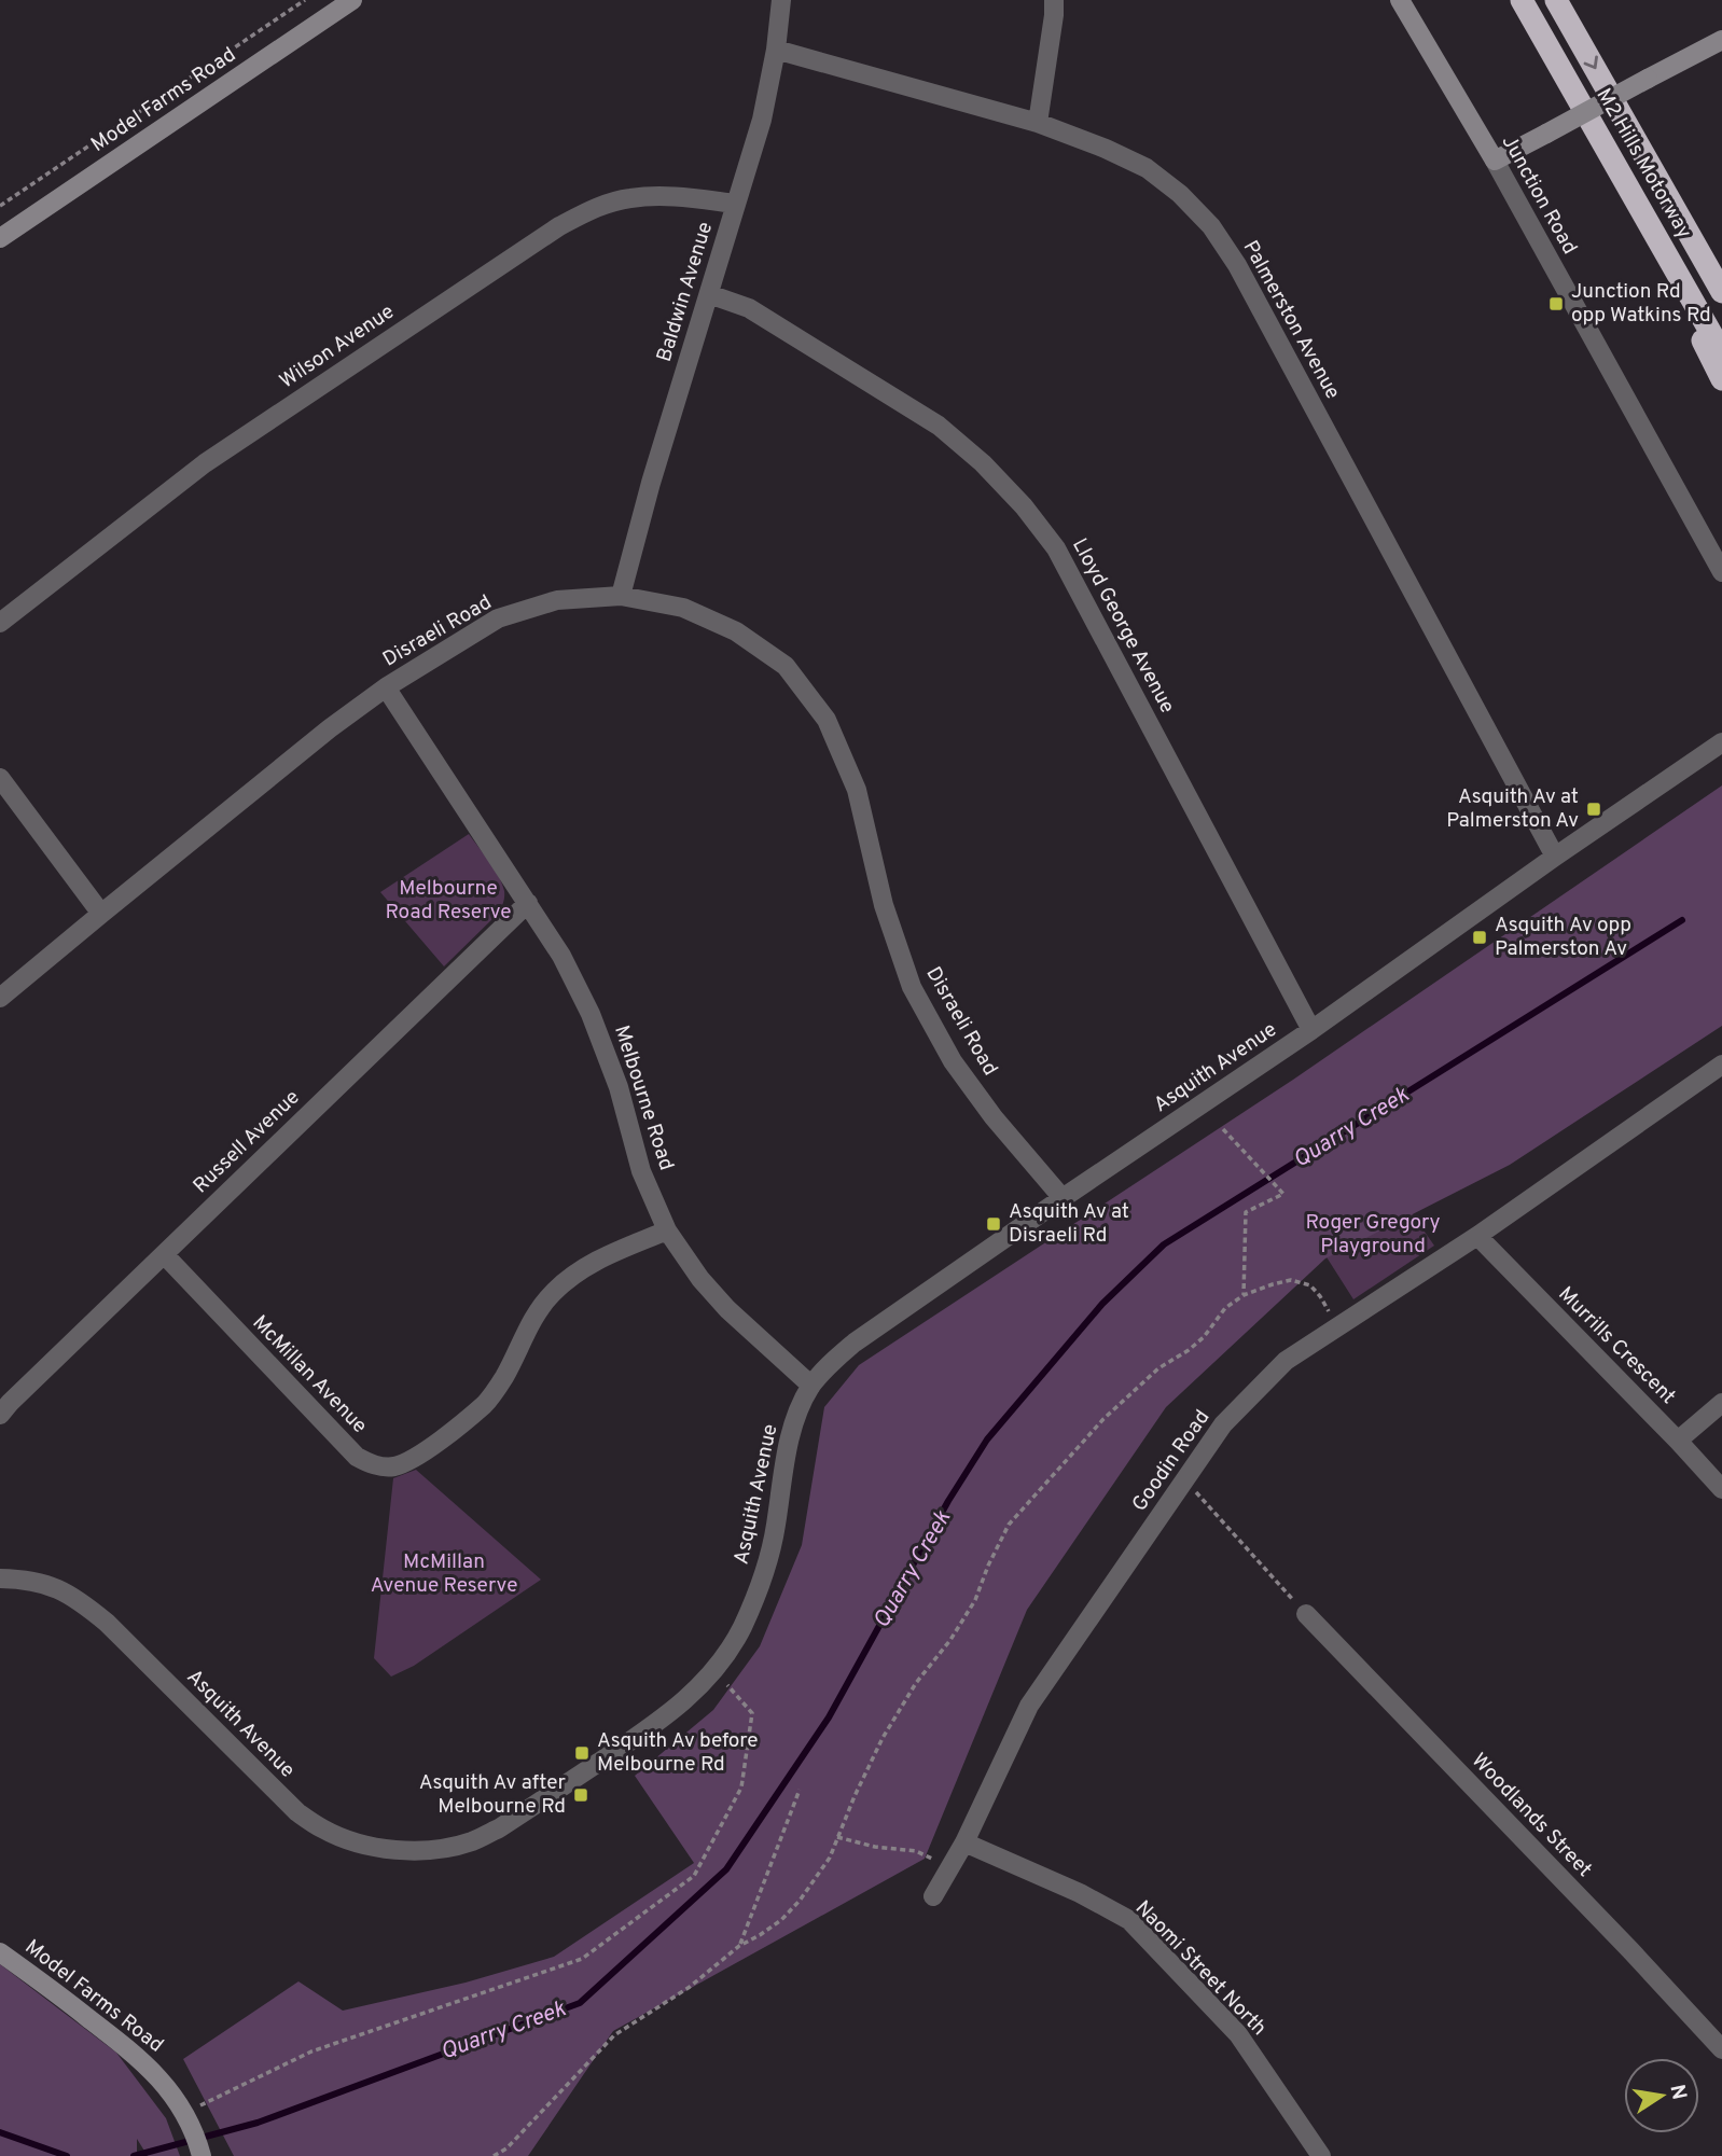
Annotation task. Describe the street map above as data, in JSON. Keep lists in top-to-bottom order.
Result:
{
  "streets": {
    "highway": ["M2 Hills Motorway"],
    "street": [
      "Model Farms Road",
      "Junction Road",
      "Baldwin Avenue",
      "Palmerston Avenue",
      "Wilson Avenue",
      "Lloyd George Avenue",
      "Disraeli Road",
      "Asquith Avenue",
      "Melbourne Road",
      "Russell Avenue",
      "Murrills Crescent",
      "McMillan Avenue",
      "Goodin Road",
      "Woodlands Street",
      "Naomi Street North"
    ]
  },
  "crossings": [
    ["Baldwin Avenue", "Palmerston Avenue"],
    ["Baldwin Avenue", "Wilson Avenue"],
    ["Baldwin Avenue", "Lloyd George Avenue"],
    ["Baldwin Avenue", "Disraeli Road"],
    ["Palmerston Avenue", "Asquith Avenue"],
    ["Lloyd George Avenue", "Asquith Avenue"],
    ["Disraeli Road", "Asquith Avenue"],
    ["Disraeli Road", "Melbourne Road"],
    ["Asquith Avenue", "Melbourne Road"],
    ["Melbourne Road", "Russell Avenue"],
    ["Melbourne Road", "McMillan Avenue"],
    ["Russell Avenue", "McMillan Avenue"],
    ["Murrills Crescent", "Goodin Road"],
    ["Goodin Road", "Naomi Street North"]
  ],
  "water": ["Quarry Creek"],
  "parks": ["Melbourne Road Reserve", "Roger Gregory Playground", "McMillan Avenue Reserve"],
  "places": {
    "transit": [
      "Junction Rd opp Watkins Rd",
      "Asquith Av at Palmerston Av",
      "Asquith Av opp Palmerston Av",
      "Asquith Av at Disraeli Rd",
      "Asquith Av before Melbourne Rd",
      "Asquith Av after Melbourne Rd"
    ]
  },
  "north": "right"
}
